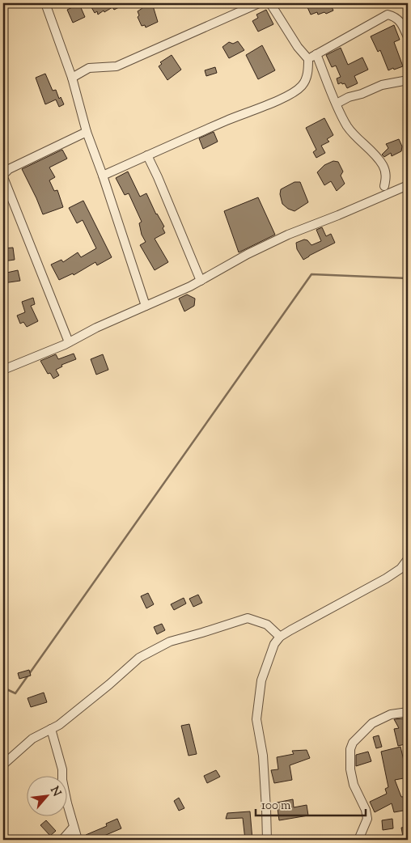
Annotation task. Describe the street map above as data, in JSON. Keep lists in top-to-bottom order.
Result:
{
  "scale_bar": "100 m",
  "north": "top right"
}
